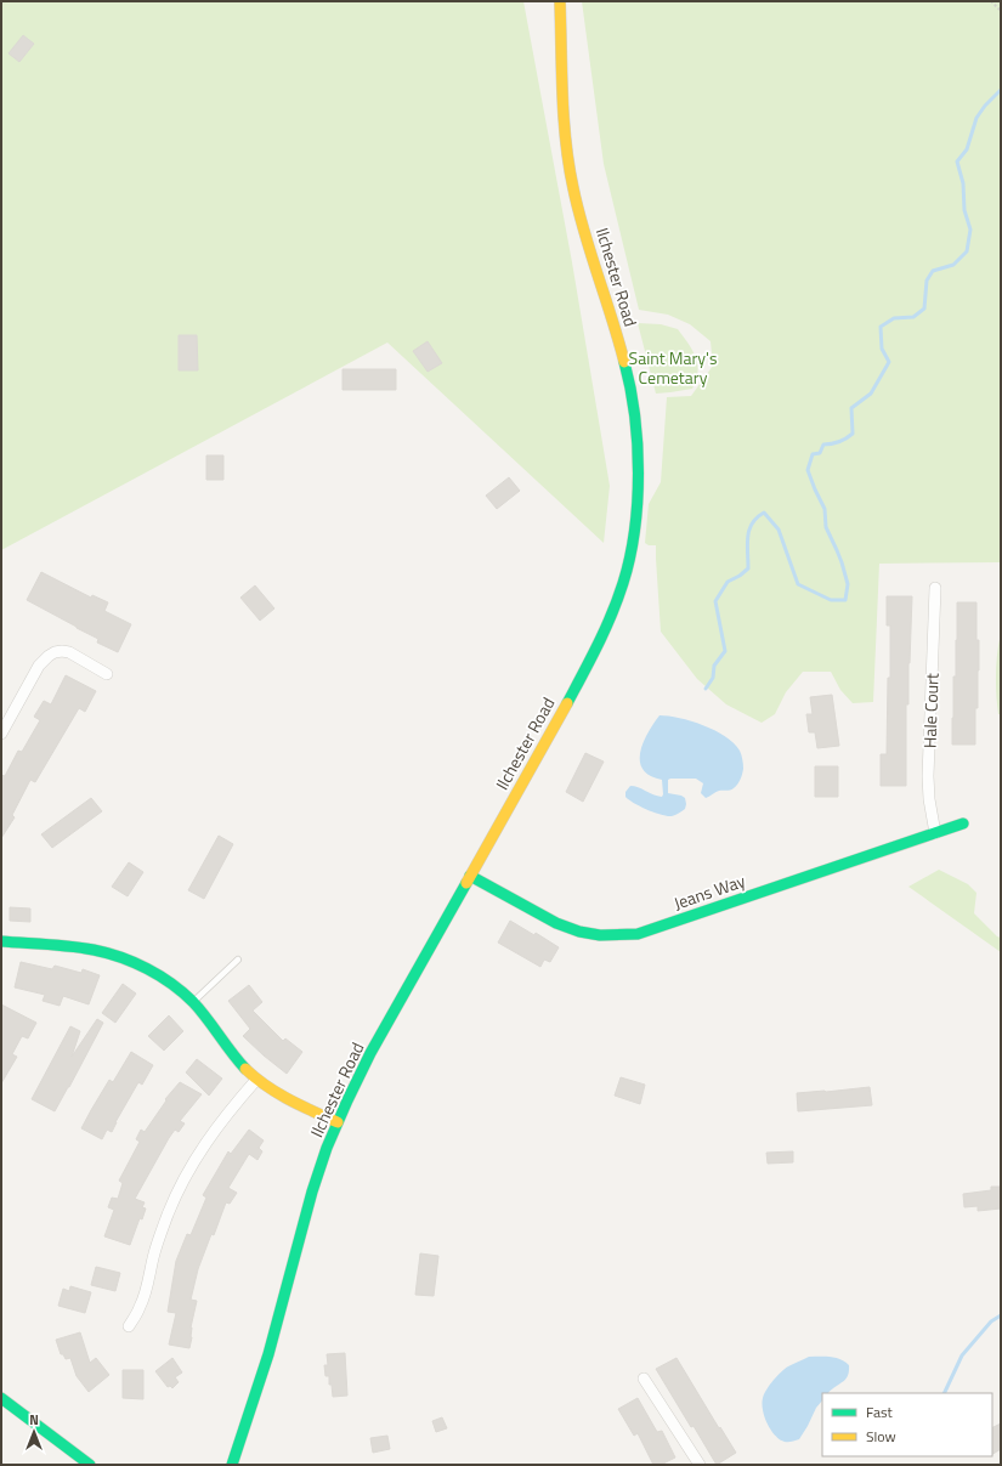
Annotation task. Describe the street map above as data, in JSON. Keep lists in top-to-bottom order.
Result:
{
  "streets": {
    "street": ["Ilchester Road", "Hale Court", "Jeans Way"]
  },
  "crossings": [
    ["Ilchester Road", "Jeans Way"],
    ["Hale Court", "Jeans Way"]
  ],
  "parks": ["Saint Mary's Cemetary"],
  "legend": ["Fast", "Slow"],
  "north": "top"
}
